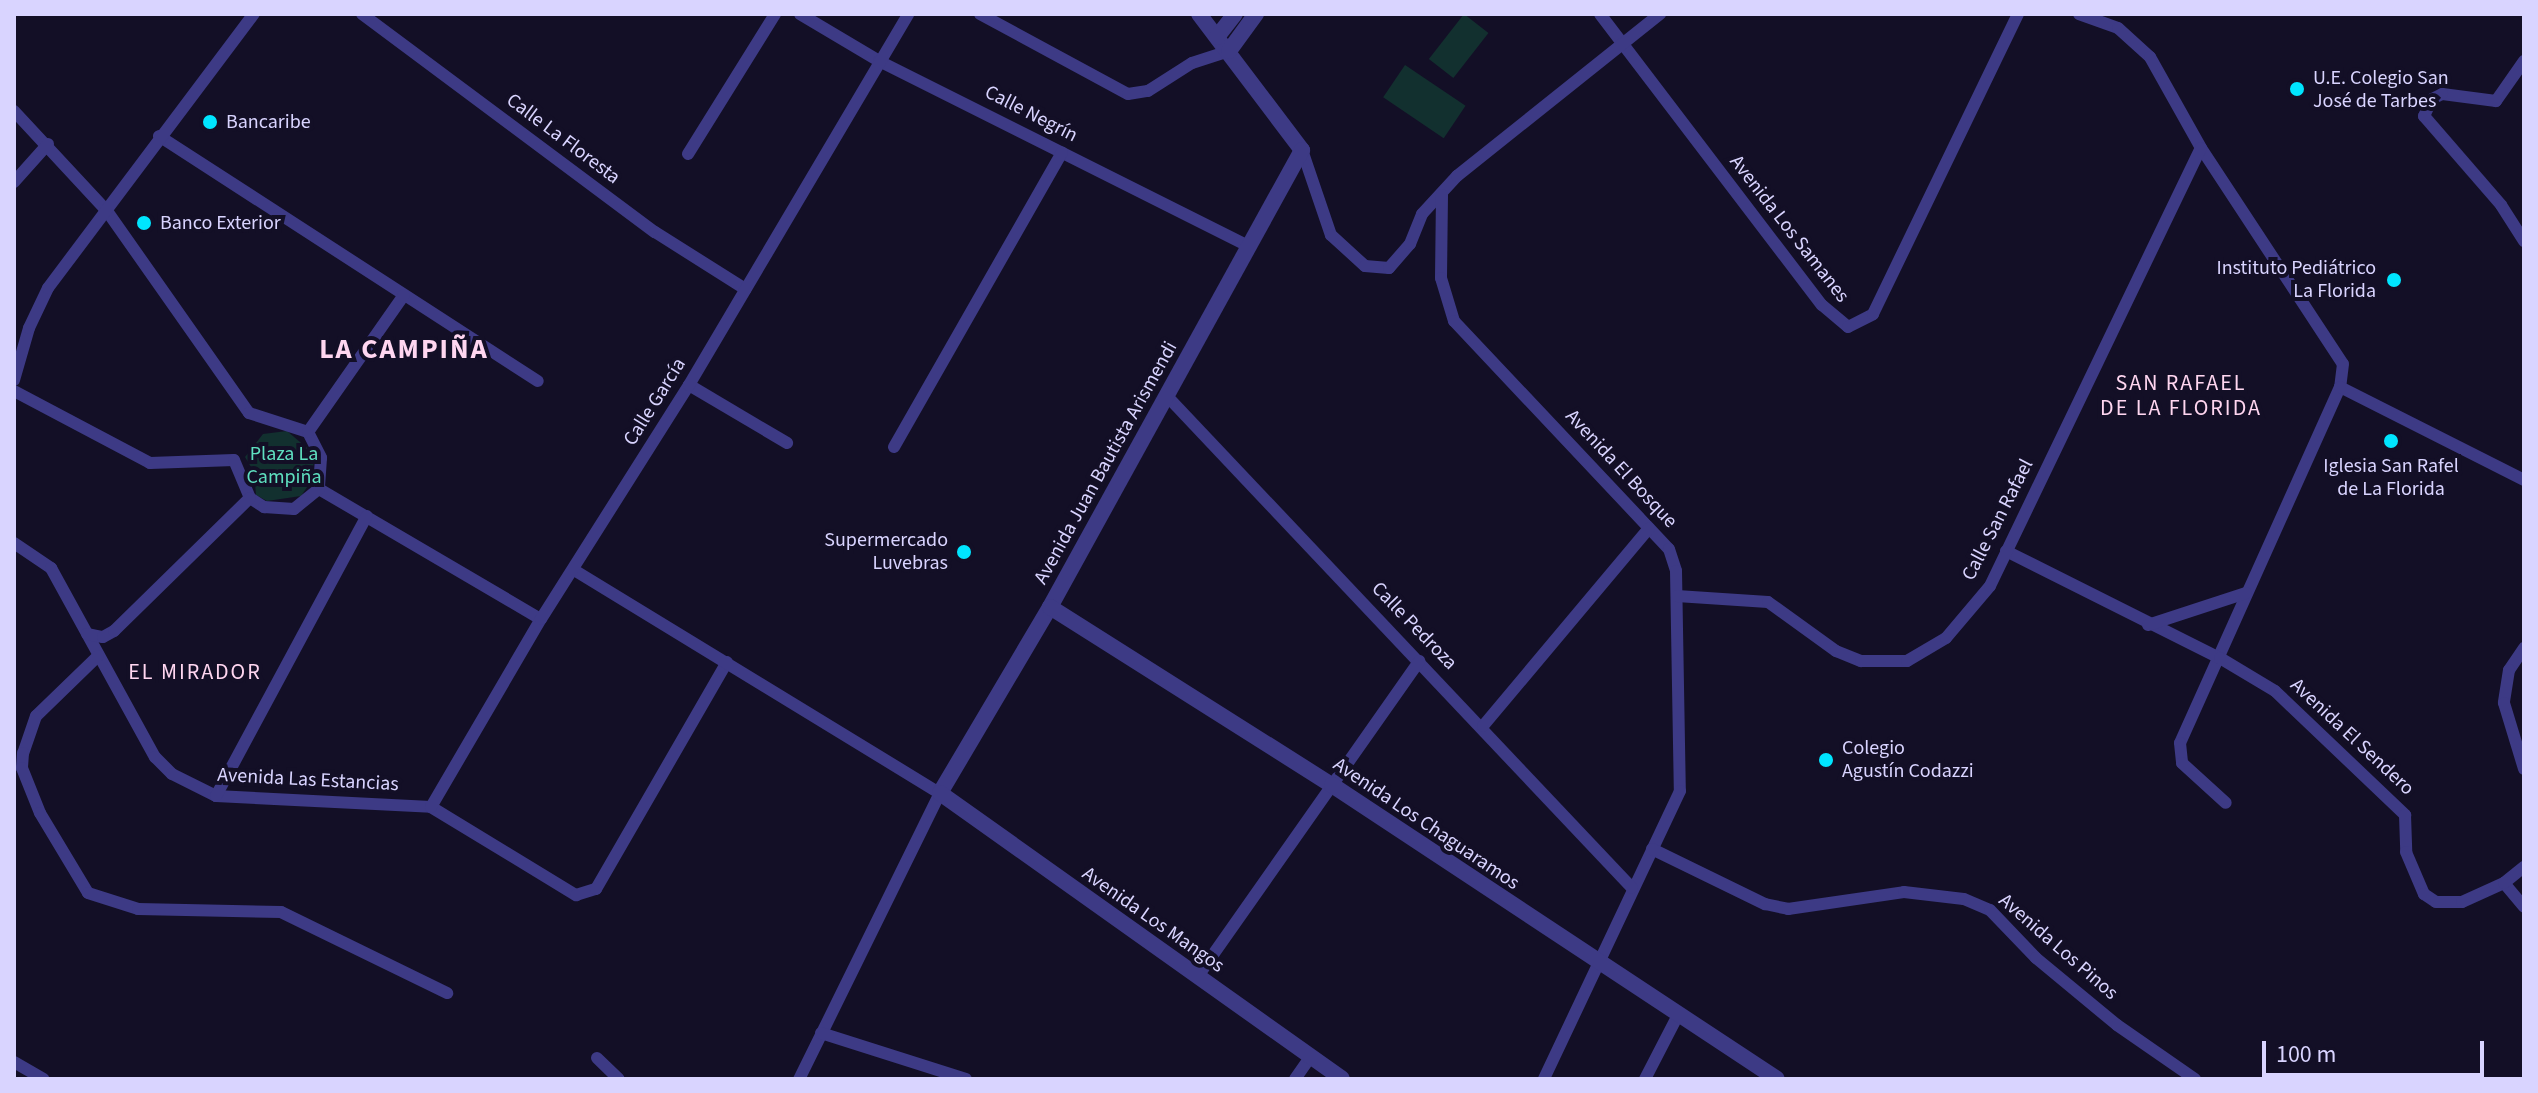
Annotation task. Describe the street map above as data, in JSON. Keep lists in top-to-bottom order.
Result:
{
  "streets": {
    "street": [
      "Calle Negrín",
      "Calle La Floresta",
      "Avenida Los Samanes",
      "Calle García",
      "Avenida Juan Bautista Arismendi",
      "Avenida El Bosque",
      "Calle San Rafael",
      "Calle Pedroza",
      "Avenida El Sendero",
      "Avenida Las Estancias",
      "Avenida Los Chaguaramos",
      "Avenida Los Mangos",
      "Avenida Los Pinos"
    ]
  },
  "crossings": [
    ["Calle Negrín", "Calle García"],
    ["Calle Negrín", "Avenida Juan Bautista Arismendi"],
    ["Calle La Floresta", "Calle García"],
    ["Calle García", "Avenida Las Estancias"],
    ["Avenida Juan Bautista Arismendi", "Calle Pedroza"],
    ["Avenida Juan Bautista Arismendi", "Avenida Los Chaguaramos"],
    ["Avenida Juan Bautista Arismendi", "Avenida Los Mangos"],
    ["Avenida El Bosque", "Calle San Rafael"],
    ["Avenida El Bosque", "Calle Pedroza"],
    ["Avenida El Bosque", "Avenida Los Chaguaramos"],
    ["Avenida El Bosque", "Avenida Los Pinos"],
    ["Calle San Rafael", "Avenida El Sendero"]
  ],
  "districts": ["LA CAMPIÑA", "SAN RAFAEL DE LA FLORIDA", "EL MIRADOR"],
  "parks": ["Plaza La Campiña"],
  "places": [
    "U.E. Colegio San José de Tarbes",
    "Bancaribe",
    "Banco Exterior",
    "Instituto Pediátrico La Florida",
    "Iglesia San Rafel de La Florida",
    "Supermercado Luvebras",
    "Colegio Agustín Codazzi"
  ],
  "scale_bar": "100 m"
}
